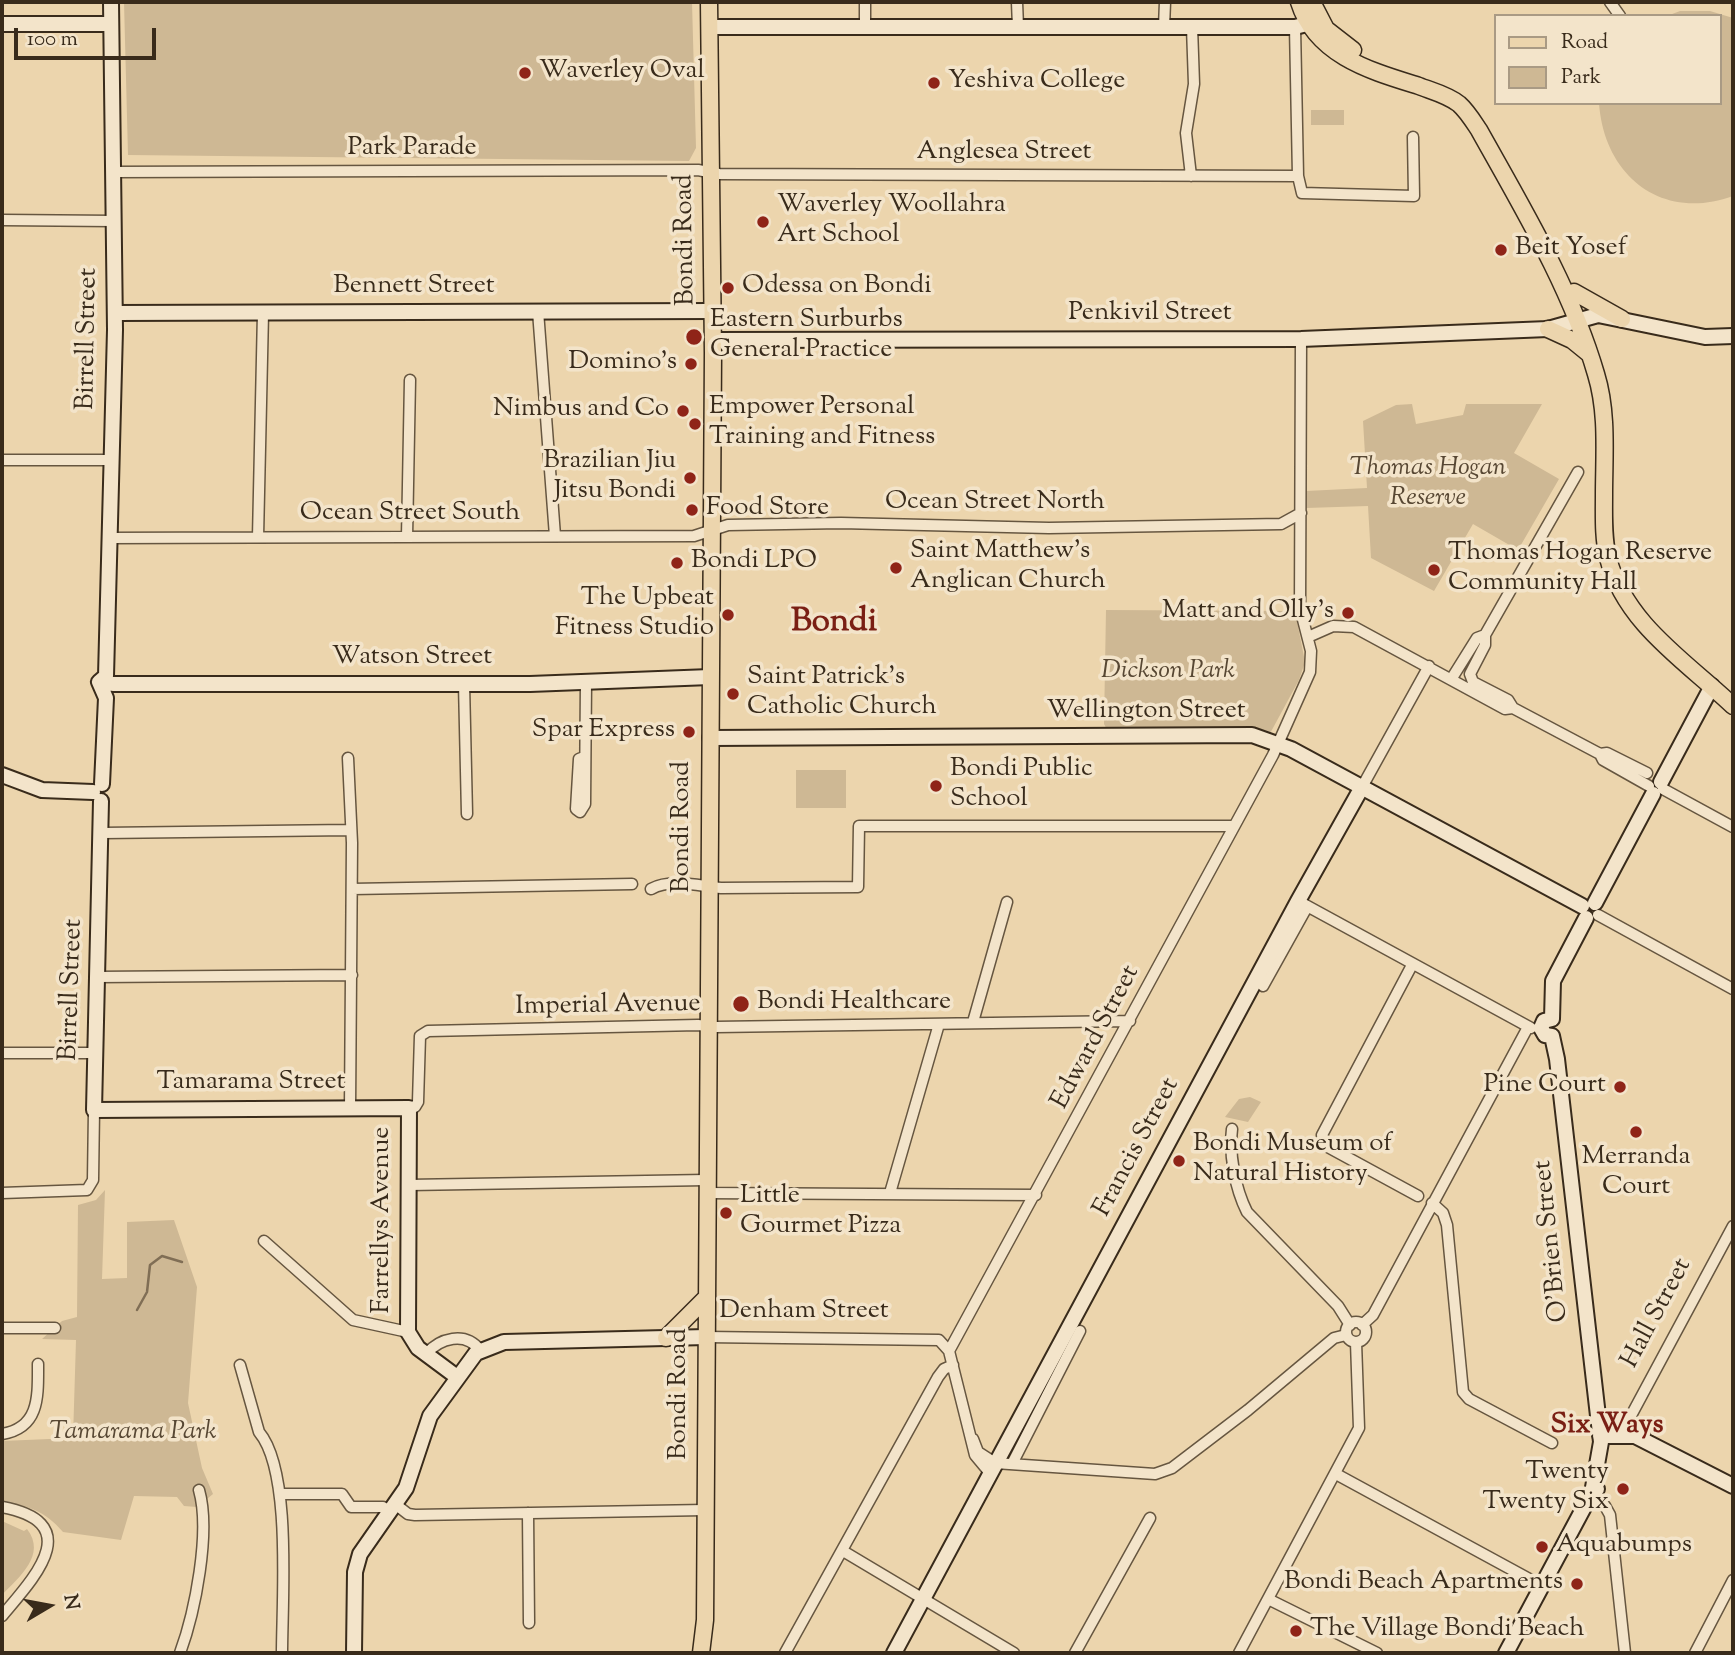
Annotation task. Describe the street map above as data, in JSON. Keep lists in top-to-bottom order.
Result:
{
  "streets": {
    "main road": ["Bondi Road"],
    "street": [
      "Park Parade",
      "Anglesea Street",
      "Bennett Street",
      "Penkivil Street",
      "Birrell Street",
      "Ocean Street North",
      "Ocean Street South",
      "Watson Street",
      "Wellington Street",
      "Imperial Avenue",
      "Edward Street",
      "Tamarama Street",
      "Francis Street",
      "Farrellys Avenue",
      "O'Brien Street",
      "Denham Street",
      "Hall Street"
    ]
  },
  "crossings": [
    ["Park Parade", "Anglesea Street"],
    ["Park Parade", "Bondi Road"],
    ["Park Parade", "Birrell Street"],
    ["Anglesea Street", "Bondi Road"],
    ["Bondi Road", "Bennett Street"],
    ["Bondi Road", "Penkivil Street"],
    ["Bondi Road", "Ocean Street North"],
    ["Bondi Road", "Ocean Street South"],
    ["Bondi Road", "Watson Street"],
    ["Bondi Road", "Wellington Street"],
    ["Bondi Road", "Imperial Avenue"],
    ["Bondi Road", "Denham Street"],
    ["Bennett Street", "Birrell Street"],
    ["Penkivil Street", "Edward Street"],
    ["Birrell Street", "Ocean Street South"],
    ["Birrell Street", "Watson Street"],
    ["Birrell Street", "Tamarama Street"],
    ["Ocean Street North", "Ocean Street South"],
    ["Ocean Street North", "Edward Street"],
    ["Wellington Street", "Edward Street"],
    ["Wellington Street", "Francis Street"],
    ["Wellington Street", "O'Brien Street"],
    ["Imperial Avenue", "Edward Street"],
    ["Imperial Avenue", "Tamarama Street"],
    ["Imperial Avenue", "Farrellys Avenue"],
    ["Edward Street", "Denham Street"],
    ["Tamarama Street", "Farrellys Avenue"]
  ],
  "districts": ["Bondi", "Six Ways"],
  "parks": ["Thomas Hogan Reserve", "Dickson Park", "Tamarama Park"],
  "places": [
    "Waverley Oval",
    "Yeshiva College",
    "Waverley Woollahra Art School",
    "Beit Yosef",
    "Odessa on Bondi",
    "Eastern Surburbs General Practice",
    "Domino's",
    "Nimbus and Co",
    "Empower Personal Training and Fitness",
    "Brazilian Jiu Jitsu Bondi",
    "Food Store",
    "Bondi LPO",
    "Saint Matthew's Anglican Church",
    "Thomas Hogan Reserve Community Hall",
    "Matt and Olly's",
    "The Upbeat Fitness Studio",
    "Saint Patrick's Catholic Church",
    "Spar Express",
    "Bondi Public School",
    "Bondi Healthcare",
    "Pine Court",
    "Merranda Court",
    "Bondi Museum of Natural History",
    "Little Gourmet Pizza",
    "Twenty Twenty Six",
    "Aquabumps",
    "Bondi Beach Apartments",
    "The Village Bondi Beach"
  ],
  "legend": ["Road", "Park"],
  "scale_bar": "100 m",
  "north": "right"
}
